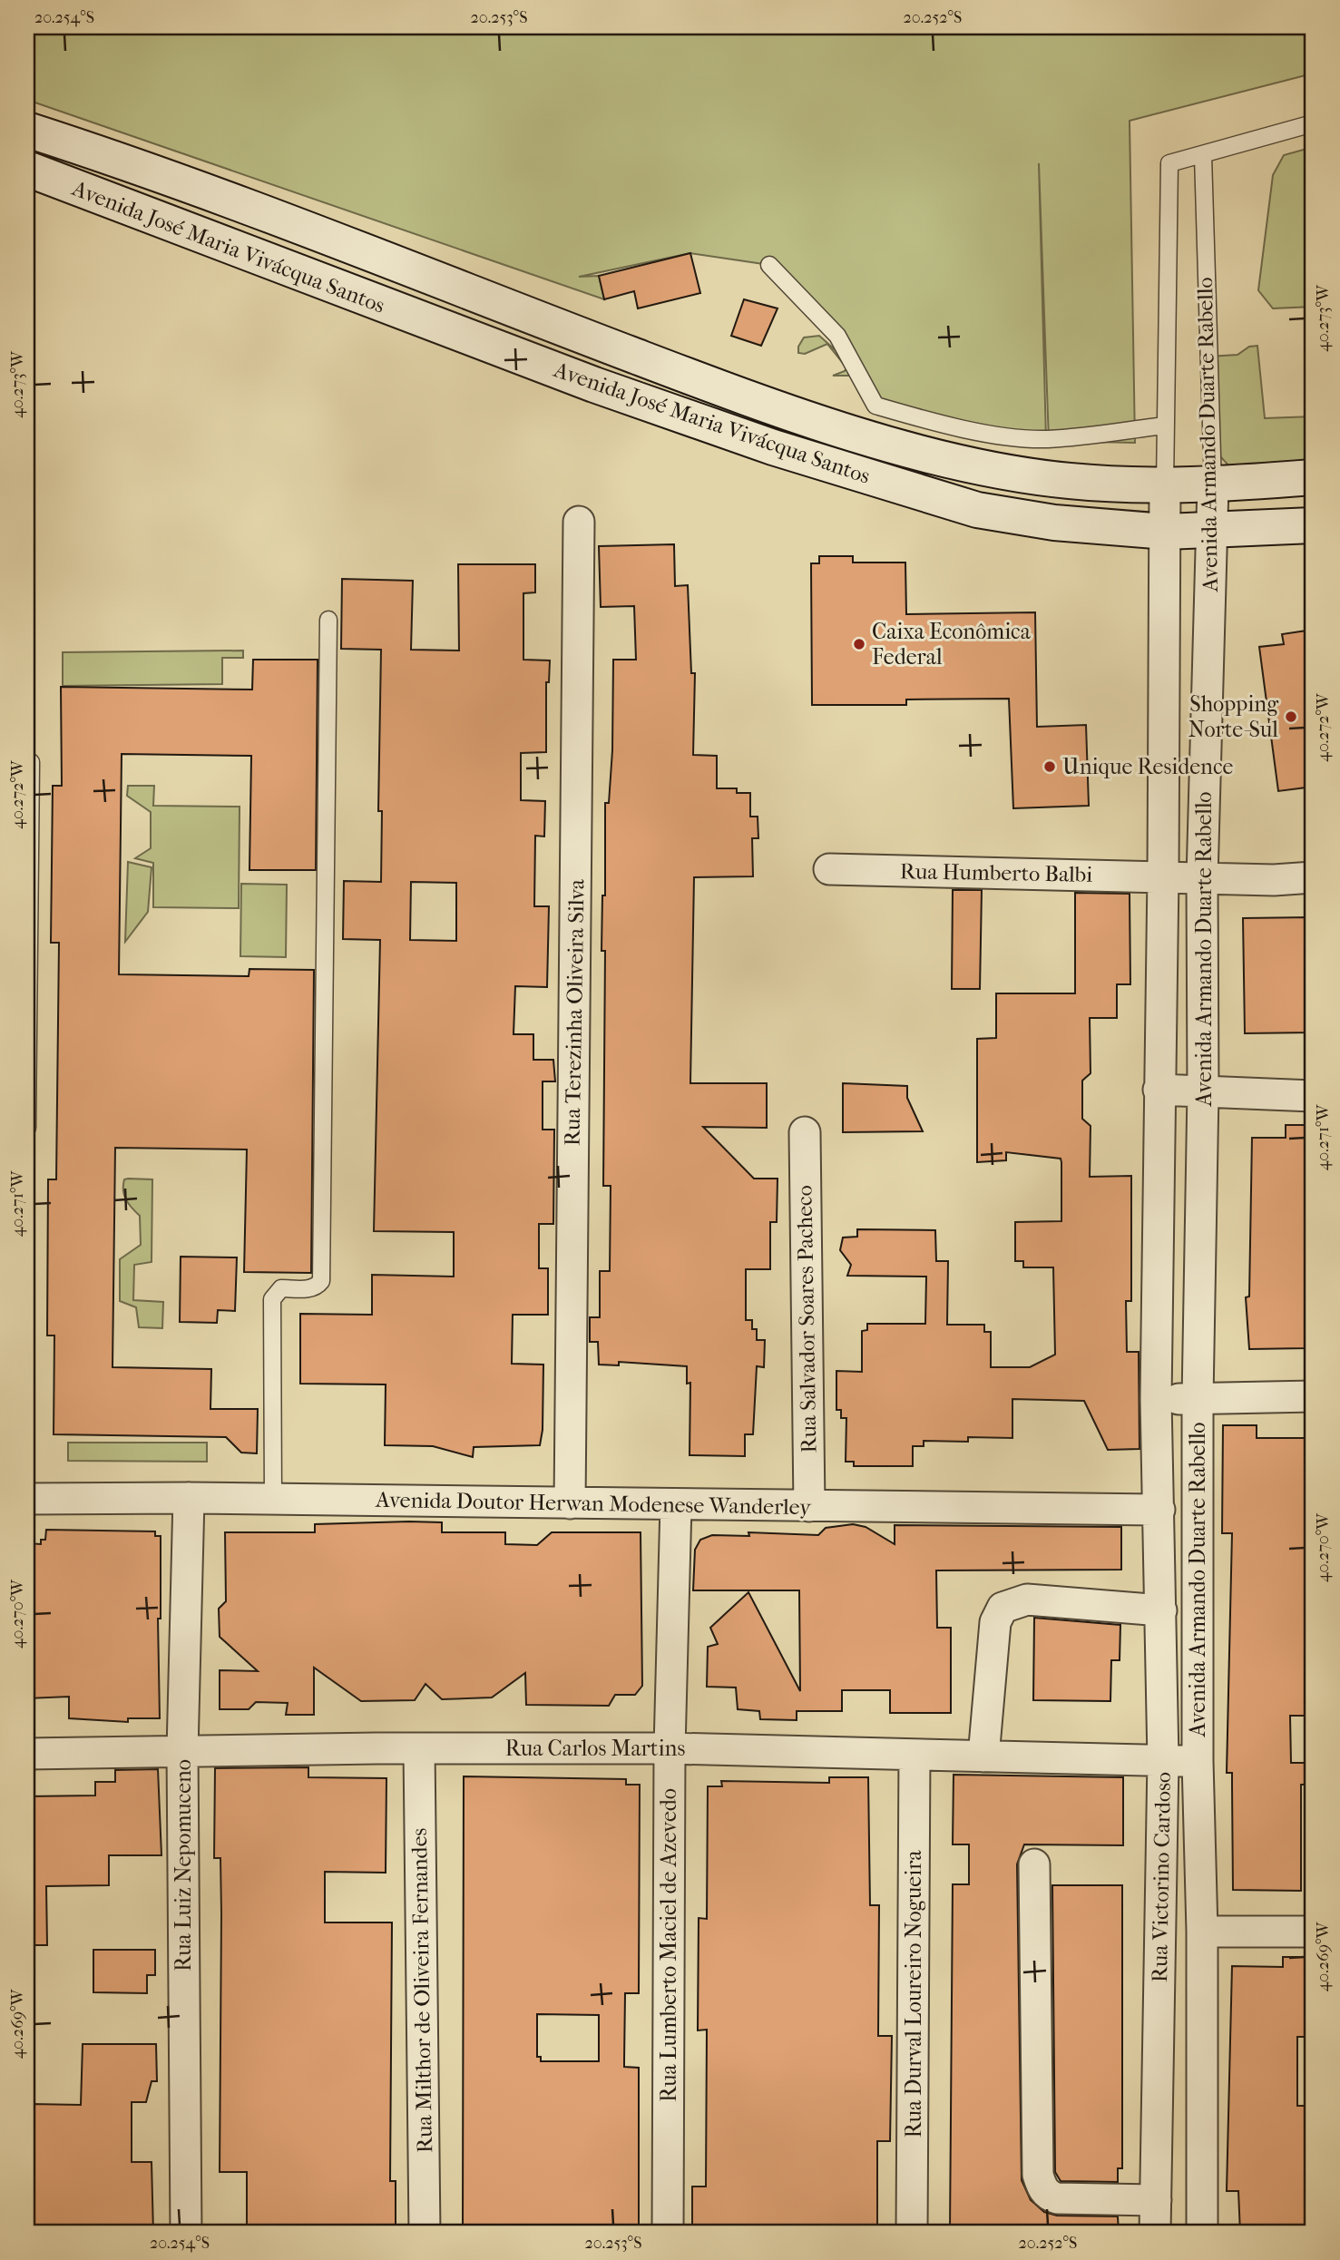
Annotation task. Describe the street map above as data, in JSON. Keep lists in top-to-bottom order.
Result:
{
  "streets": {
    "main road": ["Avenida José Maria Vivácqua Santos"],
    "street": [
      "Avenida Armando Duarte Rabello",
      "Rua Humberto Balbi",
      "Rua Terezinha Oliveira Silva",
      "Rua Salvador Soares Pacheco",
      "Avenida Doutor Herwan Modenese Wanderley",
      "Rua Carlos Martins",
      "Rua Luiz Nepomuceno",
      "Rua Victorino Cardoso",
      "Rua Lumberto Maciel de Azevedo",
      "Rua Milthor de Oliveira Fernandes",
      "Rua Durval Loureiro Nogueira"
    ]
  },
  "crossings": [
    ["Avenida José Maria Vivácqua Santos", "Avenida Armando Duarte Rabello"],
    ["Avenida Armando Duarte Rabello", "Rua Humberto Balbi"],
    ["Avenida Armando Duarte Rabello", "Avenida Doutor Herwan Modenese Wanderley"],
    ["Avenida Armando Duarte Rabello", "Rua Carlos Martins"],
    ["Avenida Armando Duarte Rabello", "Rua Victorino Cardoso"],
    ["Rua Terezinha Oliveira Silva", "Avenida Doutor Herwan Modenese Wanderley"],
    ["Rua Salvador Soares Pacheco", "Avenida Doutor Herwan Modenese Wanderley"],
    ["Avenida Doutor Herwan Modenese Wanderley", "Rua Luiz Nepomuceno"],
    ["Avenida Doutor Herwan Modenese Wanderley", "Rua Lumberto Maciel de Azevedo"],
    ["Rua Carlos Martins", "Rua Luiz Nepomuceno"],
    ["Rua Carlos Martins", "Rua Victorino Cardoso"],
    ["Rua Carlos Martins", "Rua Lumberto Maciel de Azevedo"],
    ["Rua Carlos Martins", "Rua Milthor de Oliveira Fernandes"],
    ["Rua Carlos Martins", "Rua Durval Loureiro Nogueira"]
  ],
  "places": ["Caixa Econômica Federal", "Shopping Norte-Sul", "Unique Residence"],
  "coordinates": [
    "20.254°S",
    "20.253°S",
    "20.252°S",
    "40.273°W",
    "40.272°W",
    "40.271°W",
    "40.270°W",
    "40.269°W"
  ]
}
